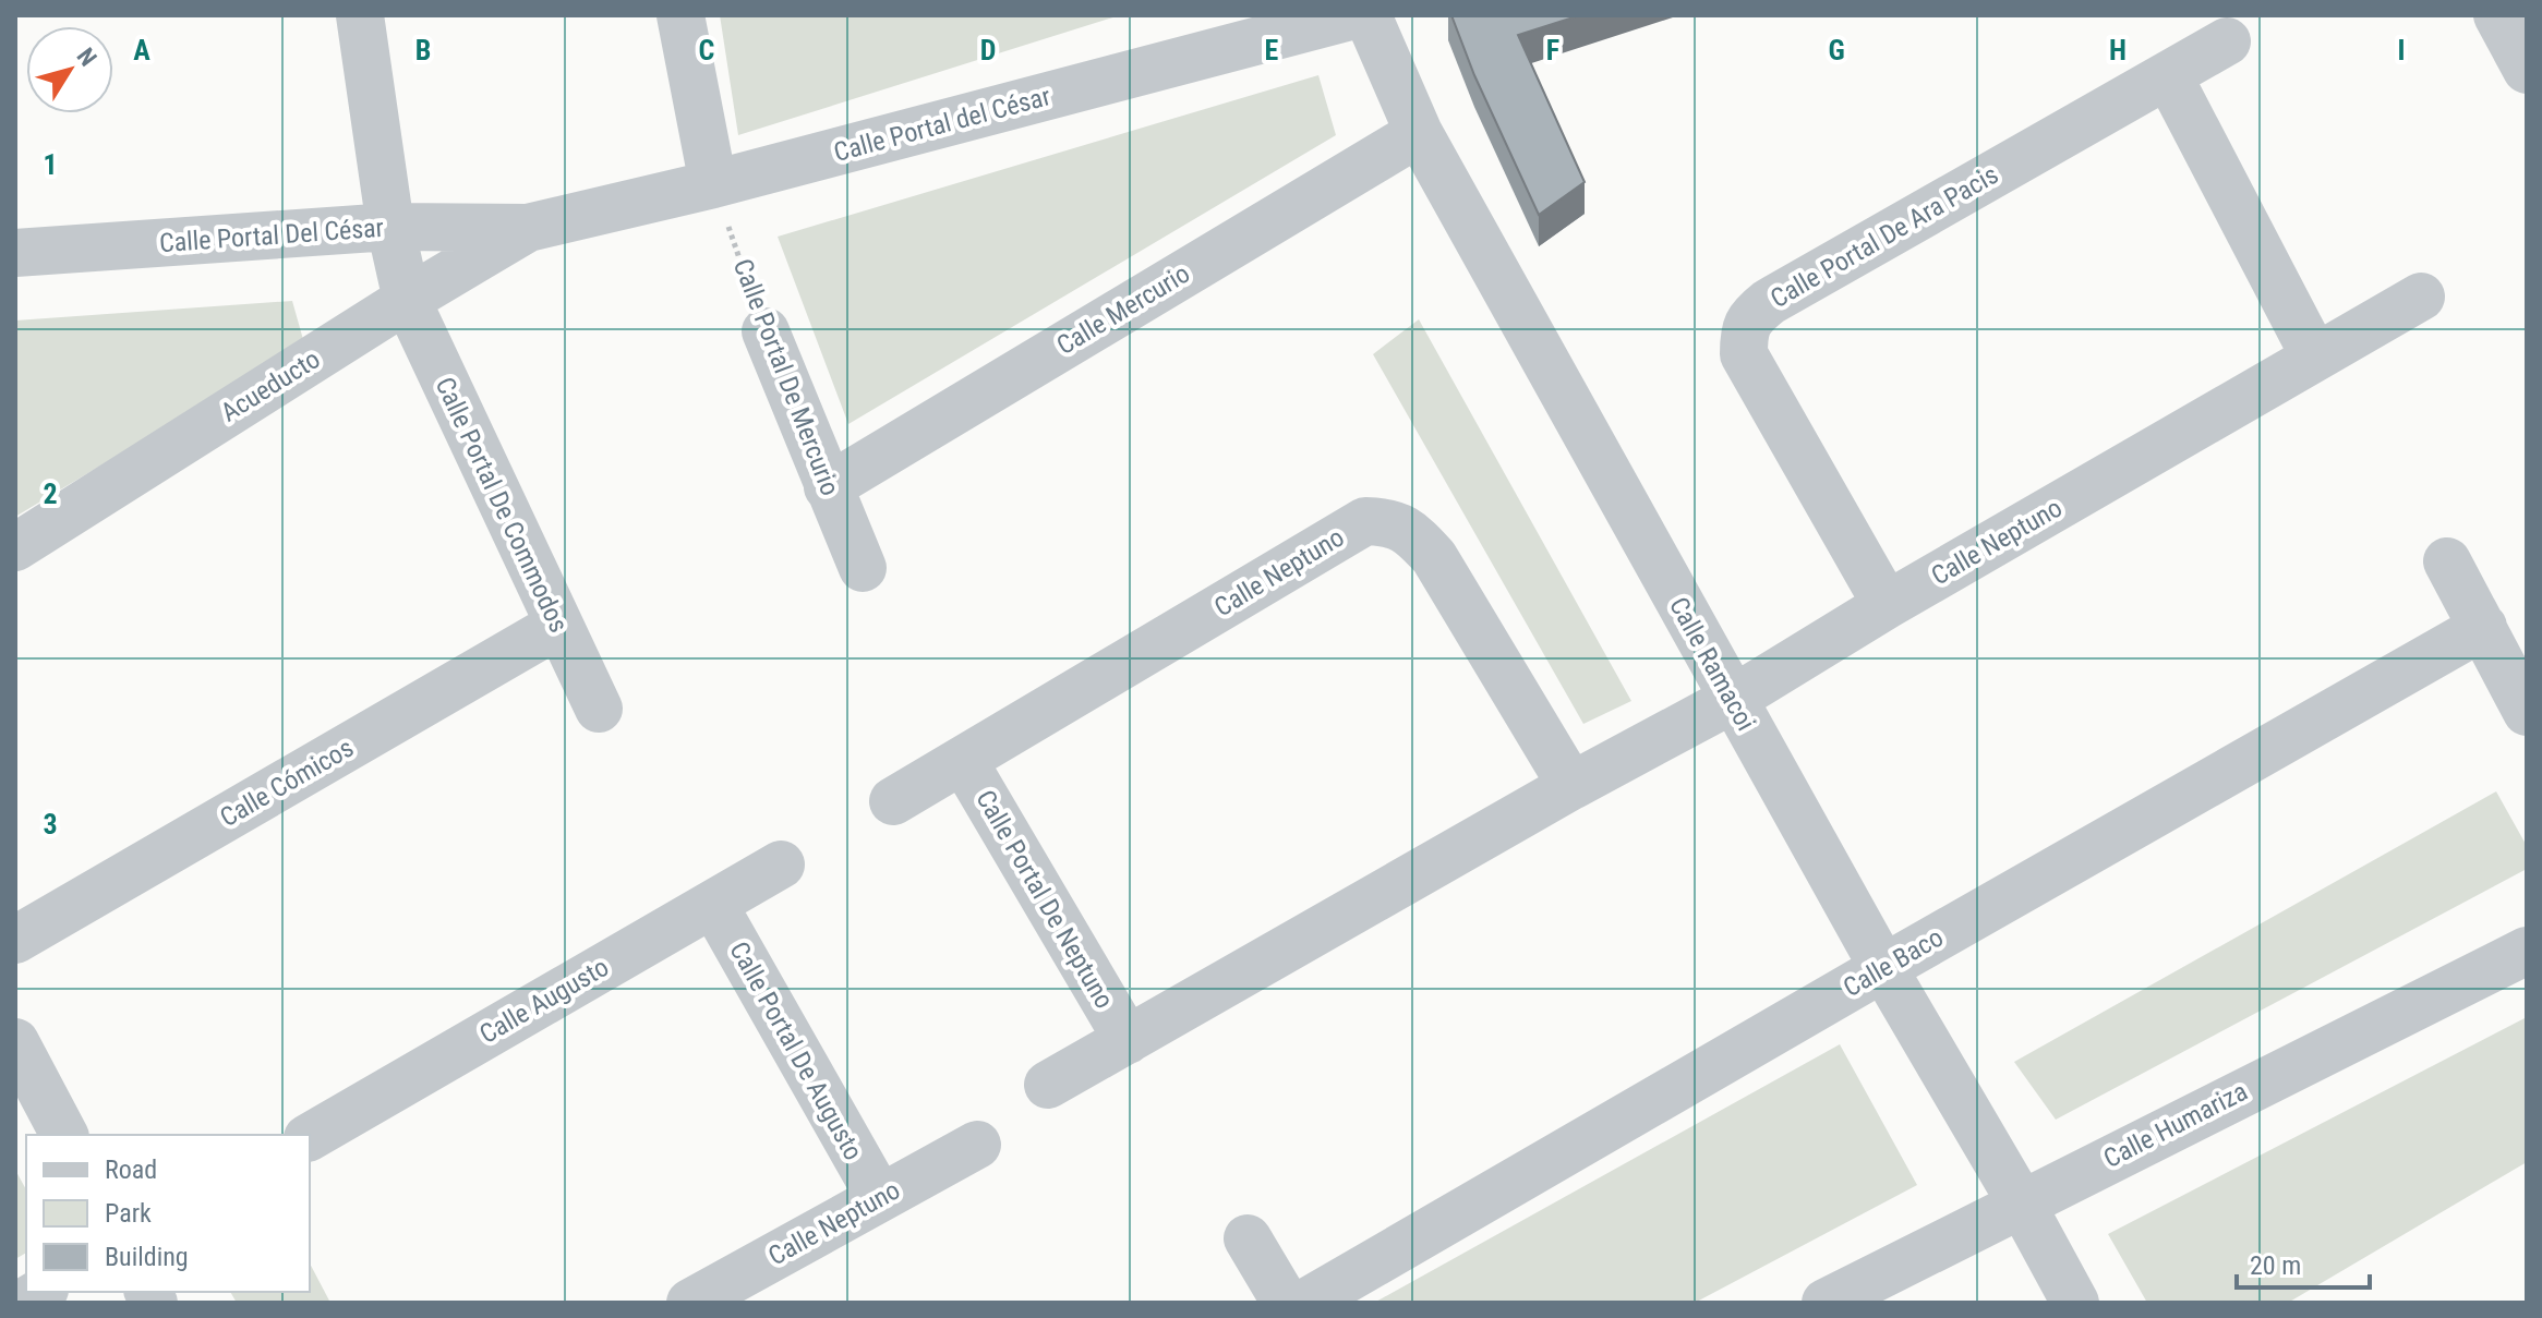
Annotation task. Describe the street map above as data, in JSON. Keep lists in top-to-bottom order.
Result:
{
  "streets": {
    "street": [
      "Calle Portal del César",
      "Calle Portal Del César",
      "Calle Portal De Ara Pacis",
      "Calle Mercurio",
      "Calle Portal De Mercurio",
      "Acueducto",
      "Calle Portal De Commodos",
      "Calle Neptuno",
      "Calle Ramacoi",
      "Calle Cómicos",
      "Calle Portal De Neptuno",
      "Calle Baco",
      "Calle Augusto",
      "Calle Portal De Augusto",
      "Calle Humariza"
    ]
  },
  "crossings": [
    ["Calle Portal del César", "Calle Portal Del César"],
    ["Calle Portal del César", "Calle Portal De Mercurio"],
    ["Calle Portal del César", "Acueducto"],
    ["Calle Portal Del César", "Acueducto"],
    ["Calle Portal Del César", "Calle Portal De Commodos"],
    ["Calle Portal De Ara Pacis", "Calle Neptuno"],
    ["Calle Mercurio", "Calle Portal De Mercurio"],
    ["Calle Mercurio", "Calle Ramacoi"],
    ["Acueducto", "Calle Portal De Commodos"],
    ["Calle Portal De Commodos", "Calle Cómicos"],
    ["Calle Neptuno", "Calle Ramacoi"],
    ["Calle Neptuno", "Calle Portal De Neptuno"],
    ["Calle Neptuno", "Calle Portal De Augusto"],
    ["Calle Ramacoi", "Calle Baco"],
    ["Calle Ramacoi", "Calle Humariza"],
    ["Calle Augusto", "Calle Portal De Augusto"]
  ],
  "legend": ["Road", "Park", "Building"],
  "scale_bar": "20 m",
  "north": "top right",
  "grid": {
    "columns": [
      "A",
      "B",
      "C",
      "D",
      "E",
      "F",
      "G",
      "H",
      "I"
    ],
    "rows": ["1", "2", "3"]
  }
}
